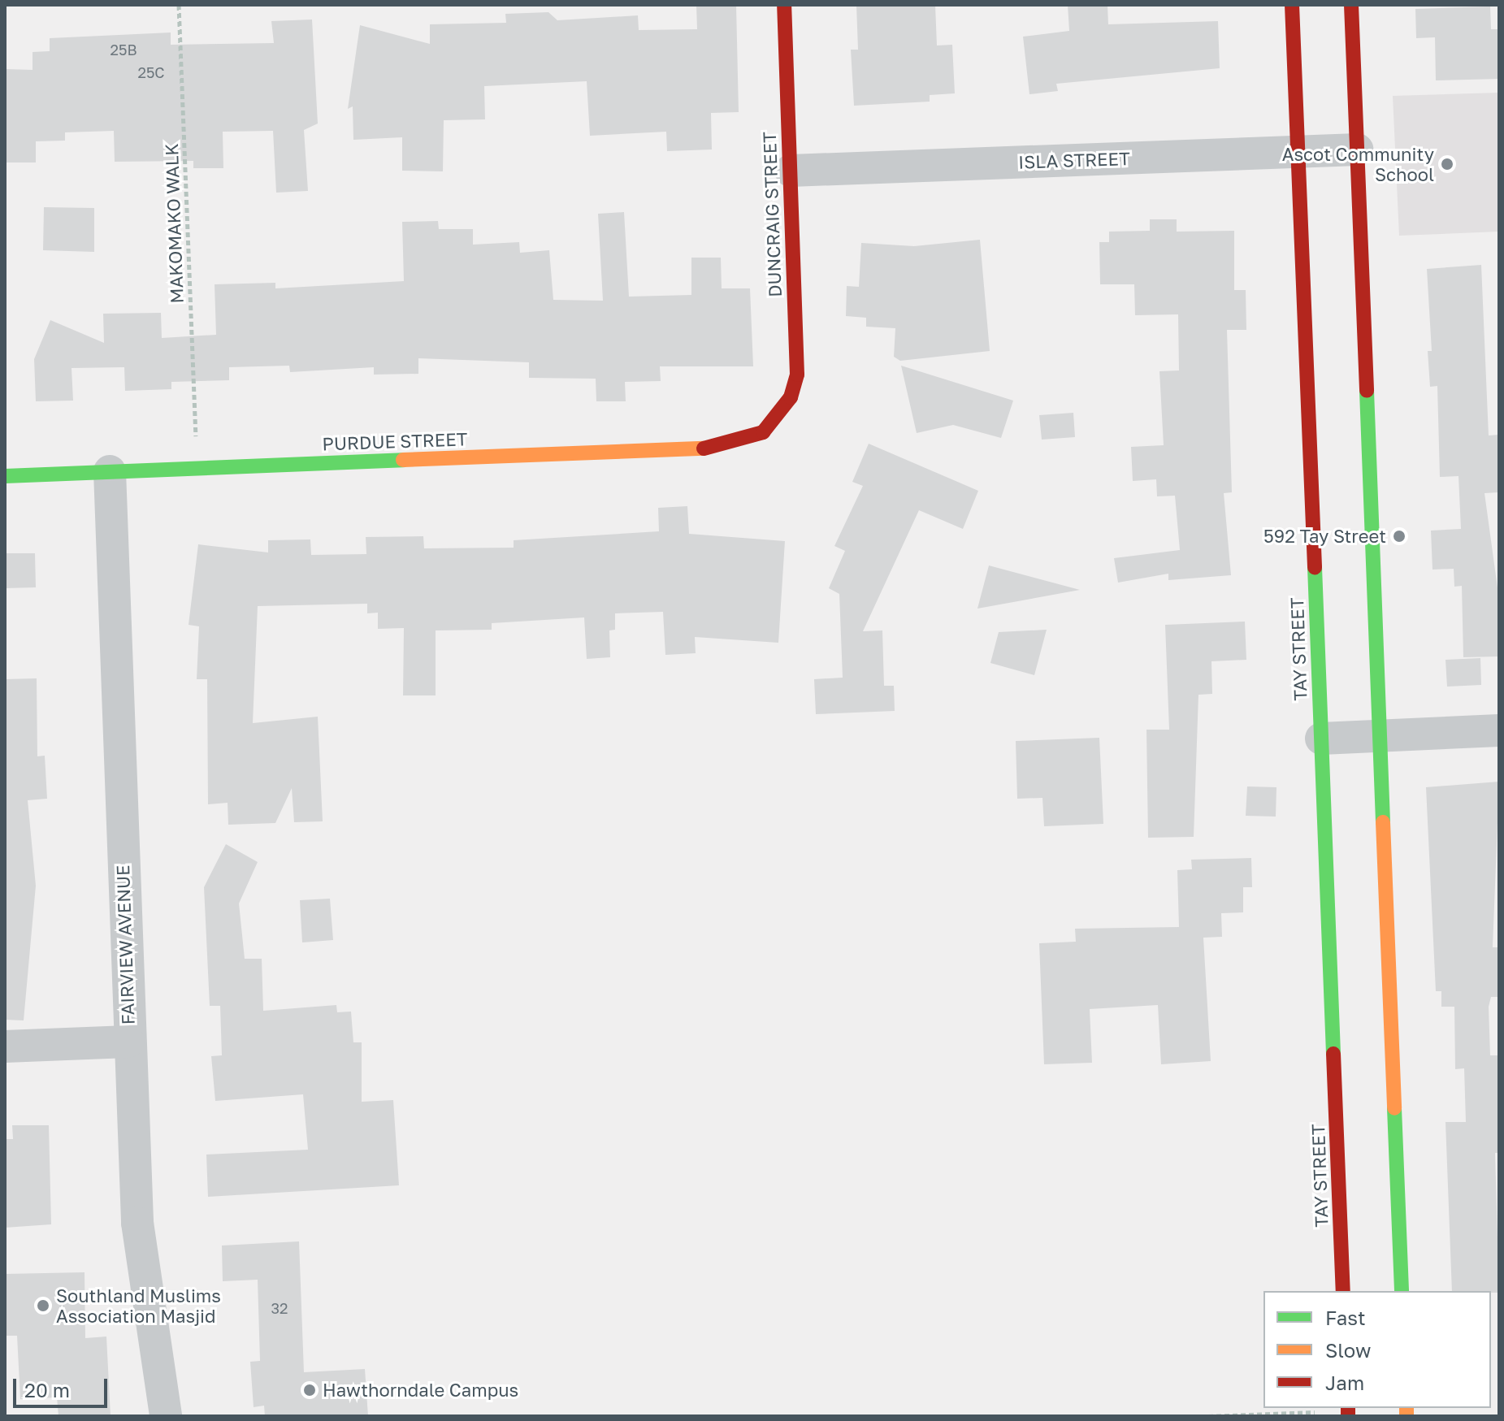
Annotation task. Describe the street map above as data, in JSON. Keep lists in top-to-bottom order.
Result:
{
  "streets": {
    "main road": ["DUNCRAIG STREET", "PURDUE STREET", "TAY STREET"],
    "street": ["ISLA STREET", "FAIRVIEW AVENUE"],
    "path": ["MAKOMAKO WALK"]
  },
  "crossings": [
    ["ISLA STREET", "DUNCRAIG STREET"],
    ["ISLA STREET", "TAY STREET"],
    ["DUNCRAIG STREET", "PURDUE STREET"],
    ["PURDUE STREET", "FAIRVIEW AVENUE"]
  ],
  "places": [
    "Ascot Community School",
    "592 Tay Street",
    "Southland Muslims Association Masjid",
    "Hawthorndale Campus"
  ],
  "house_numbers": ["25B", "25C", "32"],
  "legend": ["Fast", "Slow", "Jam"],
  "scale_bar": "20 m"
}
